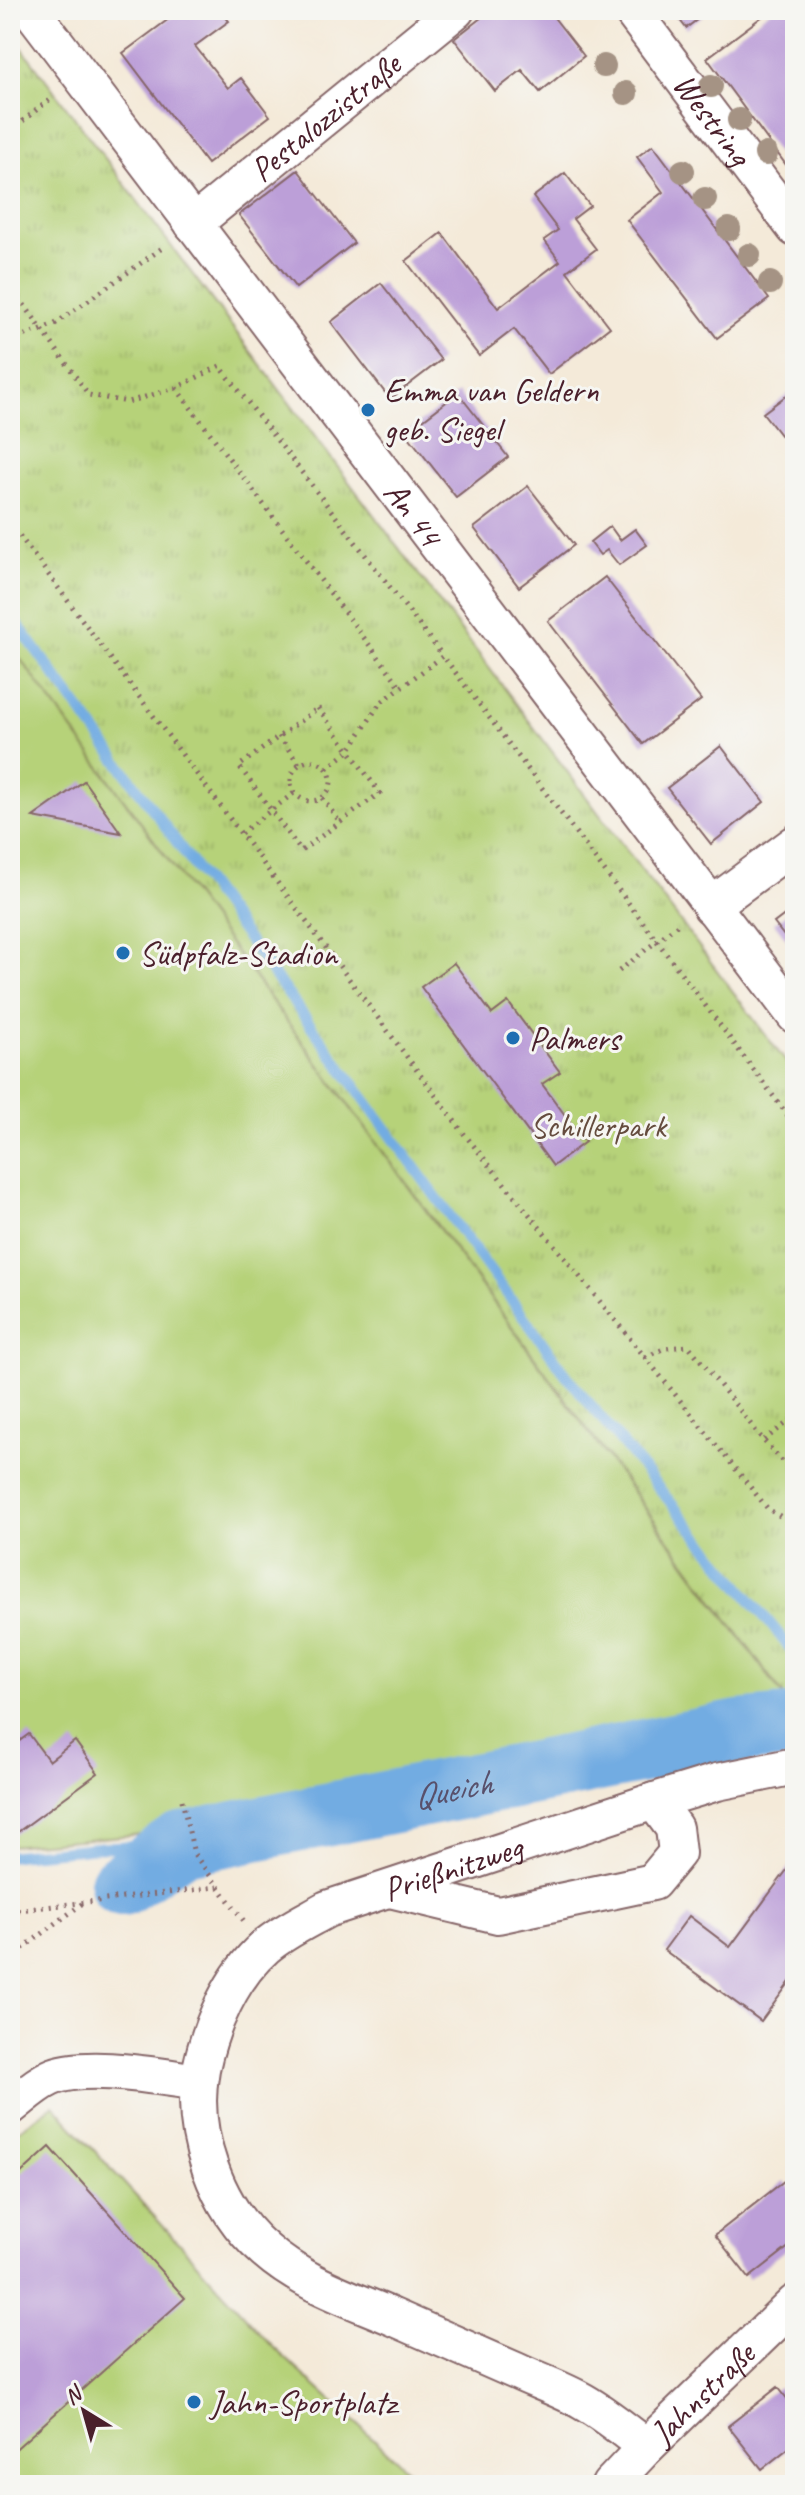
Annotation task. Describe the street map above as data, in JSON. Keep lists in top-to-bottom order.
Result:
{
  "streets": {
    "street": [
      "Pestalozzistraße",
      "Westring",
      "An 44",
      "Prießnitzweg",
      "Jahnstraße"
    ]
  },
  "crossings": [
    ["Pestalozzistraße", "An 44"],
    ["Prießnitzweg", "Jahnstraße"]
  ],
  "water": ["Queich"],
  "parks": ["Schillerpark"],
  "places": [
    "Emma van Geldern geb. Siegel",
    "Südpfalz-Stadion",
    "Palmers",
    "Jahn-Sportplatz"
  ],
  "north": "top left"
}
